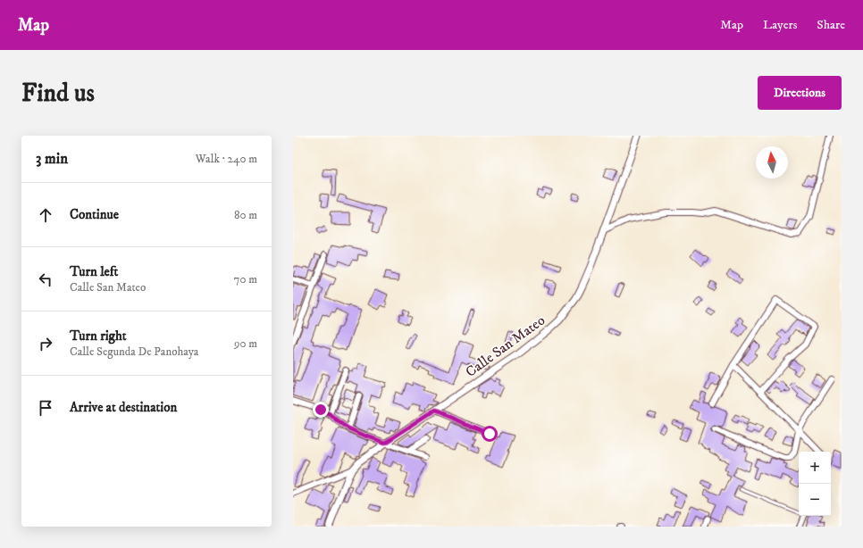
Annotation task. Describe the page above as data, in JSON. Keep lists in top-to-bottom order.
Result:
{
  "streets": {
    "street": ["Calle San Mateo"]
  },
  "north": "top",
  "page": {
    "header": "Map",
    "nav": ["Map", "Layers", "Share"],
    "buttons": "Directions",
    "title": "Find us",
    "heading": ["3 min", "Walk · 240 m"],
    "list": [
      ["Continue", "80 m"],
      ["Turn left", "Calle San Mateo", "70 m"],
      ["Turn right", "Calle Segunda De Panohaya", "90 m"],
      "Arrive at destination"
    ],
    "map_buttons": ["+", "−"]
  }
}
